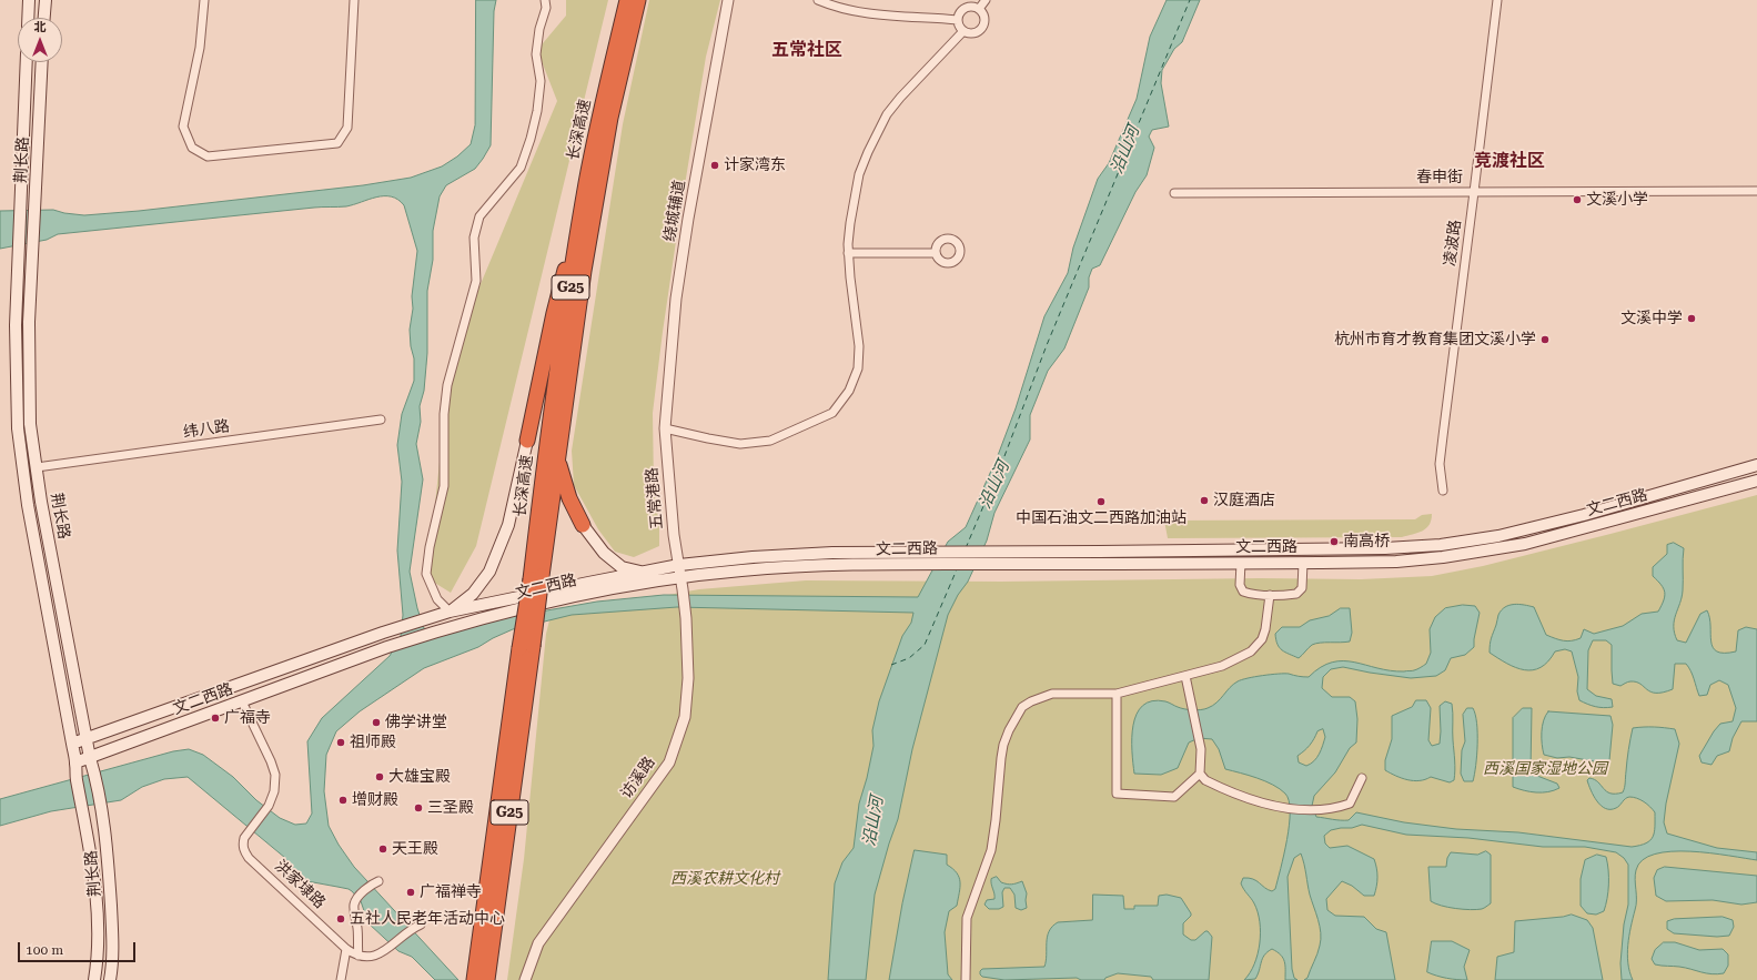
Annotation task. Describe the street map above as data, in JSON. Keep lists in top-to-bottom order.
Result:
{
  "streets": {
    "highway": ["长深高速", "G25"],
    "main road": ["荆长路", "文二西路"],
    "street": [
      "春申街",
      "绕城辅道",
      "凌波路",
      "纬八路",
      "五常港路",
      "访溪路",
      "洪家埭路"
    ]
  },
  "crossings": [
    ["荆长路", "纬八路"],
    ["荆长路", "文二西路"],
    ["春申街", "凌波路"],
    ["绕城辅道", "五常港路"],
    ["五常港路", "文二西路"],
    ["五常港路", "访溪路"],
    ["文二西路", "访溪路"],
    ["文二西路", "洪家埭路"]
  ],
  "districts": ["五常社区", "竞渡社区"],
  "water": ["沿山河"],
  "parks": ["西溪国家湿地公园", "西溪农耕文化村"],
  "places": [
    "计家湾东",
    "文溪小学",
    "文溪中学",
    "杭州市育才教育集团文溪小学",
    "汉庭酒店",
    "中国石油文二西路加油站",
    "南高桥",
    "广福寺",
    "佛学讲堂",
    "祖师殿",
    "大雄宝殿",
    "增财殿",
    "三圣殿",
    "天王殿",
    "广福禅寺",
    "五社人民老年活动中心"
  ],
  "scale_bar": "100 m",
  "north": "top"
}
